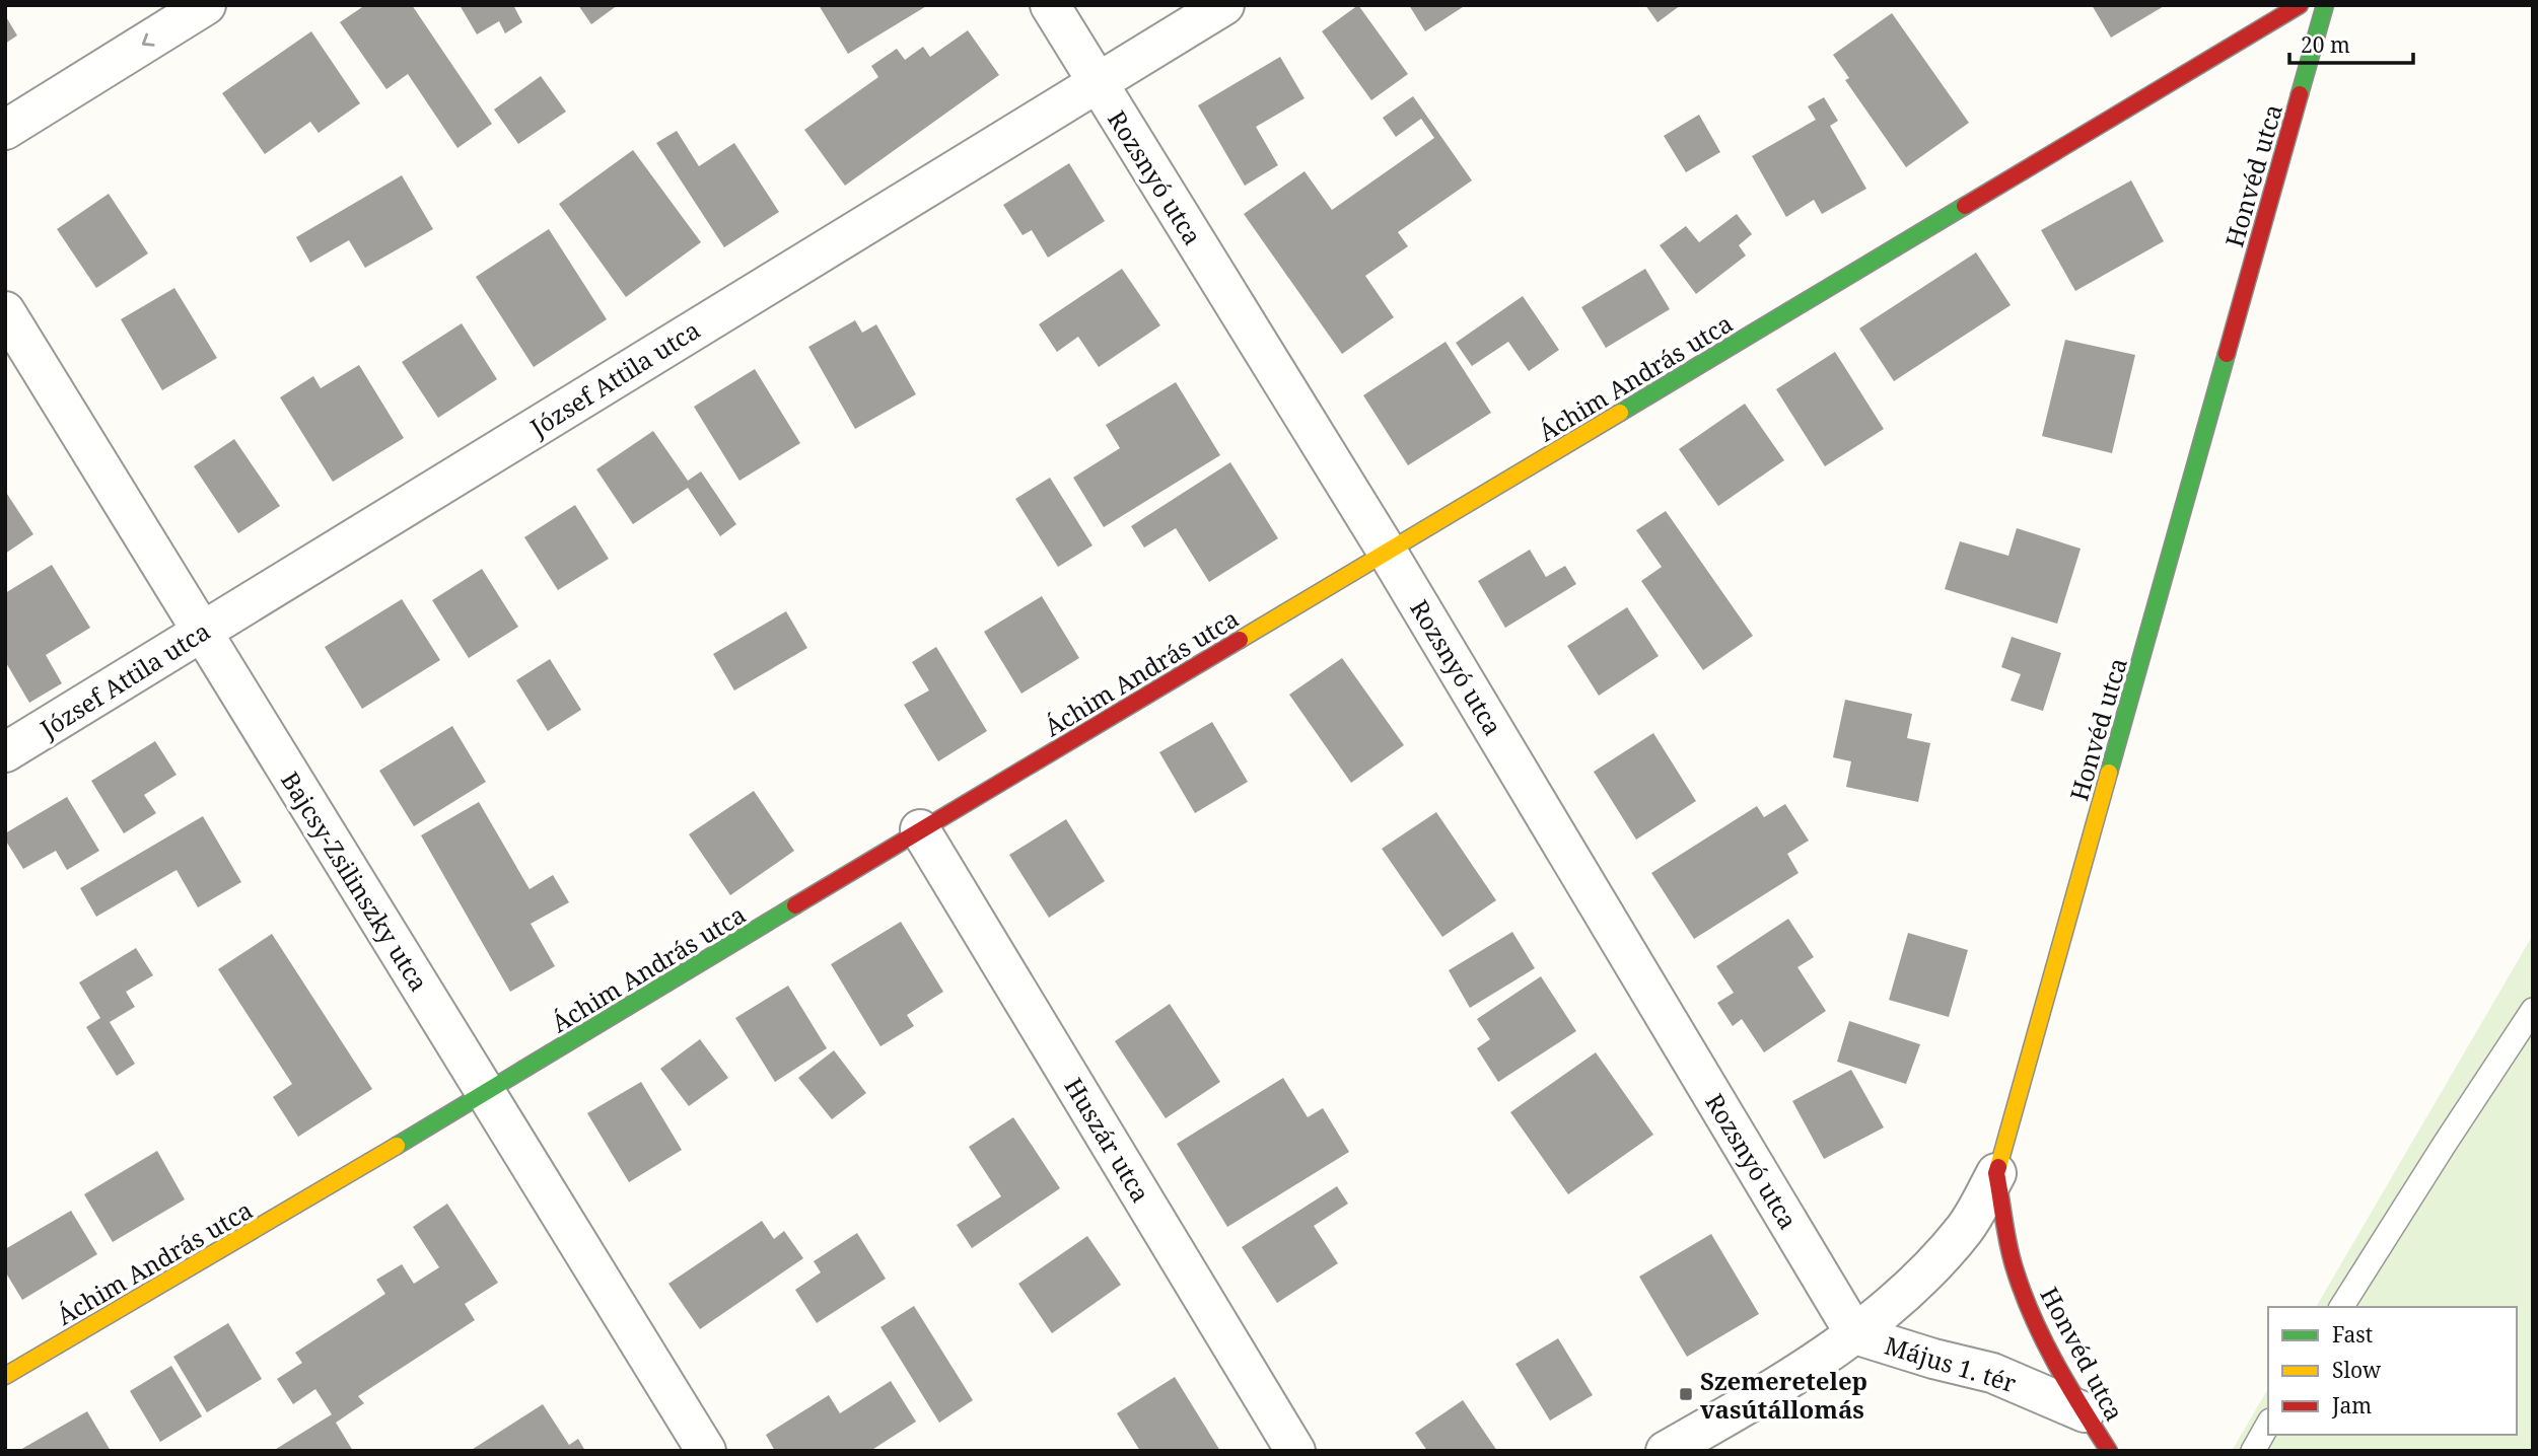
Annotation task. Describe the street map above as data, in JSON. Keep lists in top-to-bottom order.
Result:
{
  "streets": {
    "street": [
      "Honvéd utca",
      "Rozsnyó utca",
      "Áchim András utca",
      "József Attila utca",
      "Bajcsy-Zsilinszky utca",
      "Huszár utca",
      "Május 1. tér"
    ]
  },
  "crossings": [
    ["Honvéd utca", "Május 1. tér"],
    ["Rozsnyó utca", "Áchim András utca"],
    ["Rozsnyó utca", "József Attila utca"],
    ["Rozsnyó utca", "Május 1. tér"],
    ["Áchim András utca", "Bajcsy-Zsilinszky utca"],
    ["Áchim András utca", "Huszár utca"],
    ["József Attila utca", "Bajcsy-Zsilinszky utca"]
  ],
  "places": {
    "transit": ["Szemeretelep vasútállomás"]
  },
  "legend": ["Fast", "Slow", "Jam"],
  "scale_bar": "20 m"
}
